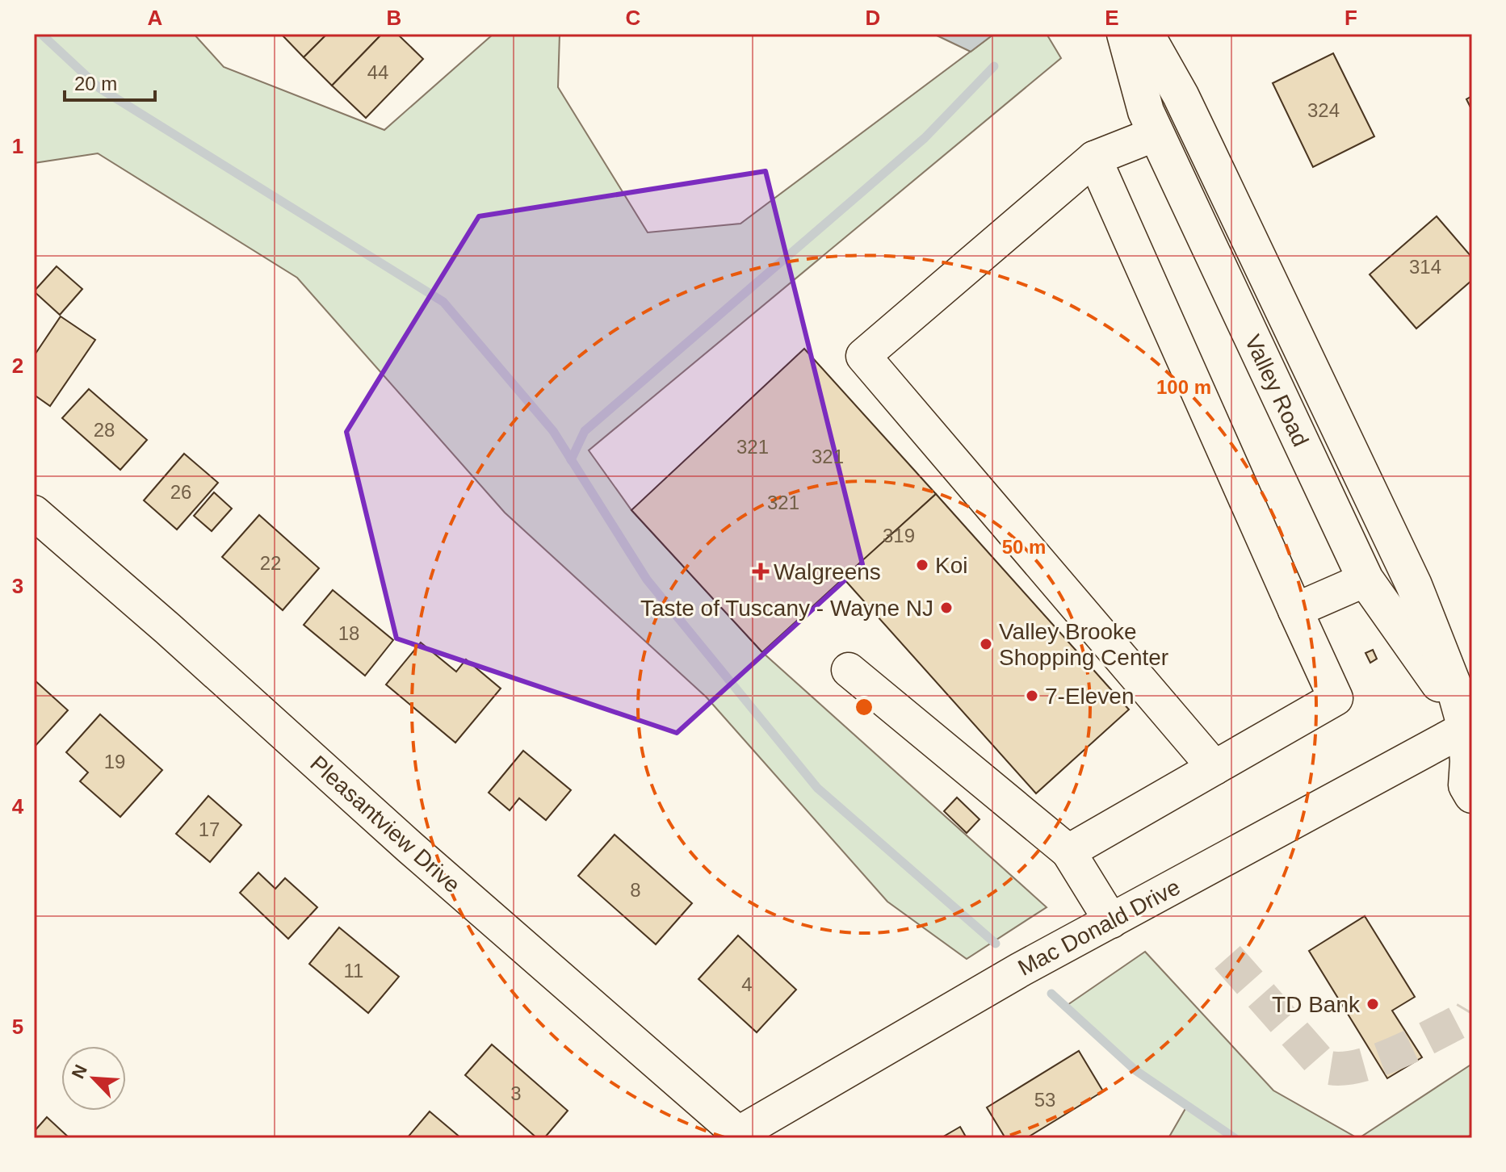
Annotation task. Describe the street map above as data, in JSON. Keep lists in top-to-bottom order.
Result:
{
  "streets": {
    "main road": ["Valley Road"],
    "street": ["Pleasantview Drive", "Mac Donald Drive"]
  },
  "crossings": [
    ["Valley Road", "Mac Donald Drive"],
    ["Pleasantview Drive", "Mac Donald Drive"]
  ],
  "places": {
    "other": [
      "Koi",
      "Taste of Tuscany - Wayne NJ",
      "Valley Brooke Shopping Center",
      "7-Eleven",
      "TD Bank"
    ],
    "health": ["Walgreens"]
  },
  "house_numbers": [
    "44",
    "324",
    "314",
    "28",
    "321",
    "321",
    "26",
    "321",
    "319",
    "22",
    "18",
    "19",
    "17",
    "8",
    "11",
    "4",
    "3",
    "53"
  ],
  "scale_bar": "20 m",
  "north": "top left",
  "grid": {
    "columns": [
      "A",
      "B",
      "C",
      "D",
      "E",
      "F"
    ],
    "rows": [
      "1",
      "2",
      "3",
      "4",
      "5"
    ]
  },
  "rings": ["100 m", "50 m"]
}
